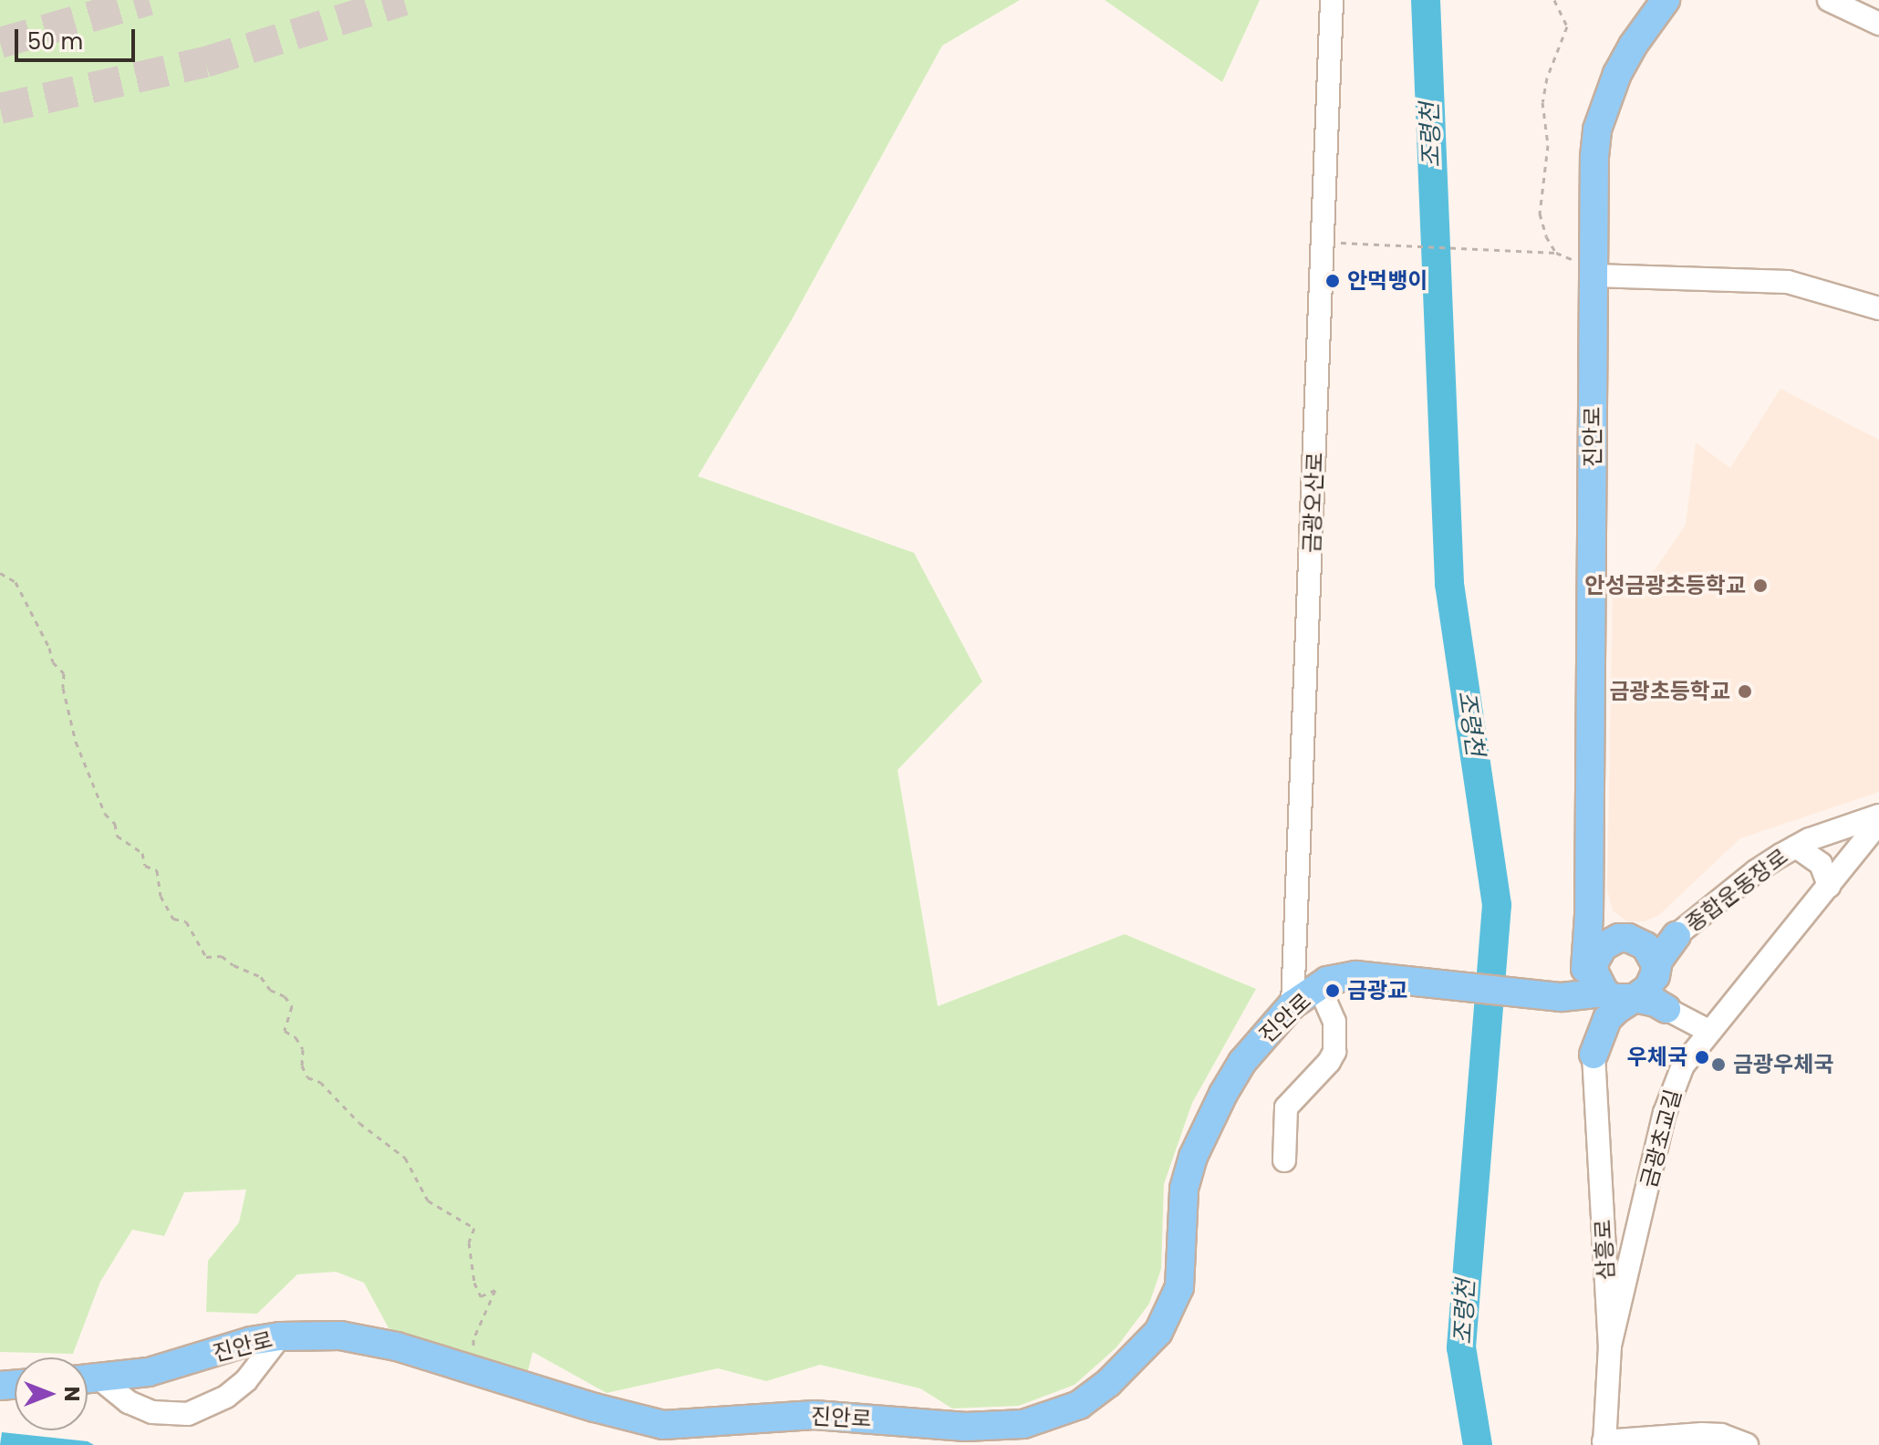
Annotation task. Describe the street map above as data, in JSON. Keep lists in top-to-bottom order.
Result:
{
  "streets": {
    "main road": ["진안로"],
    "street": [
      "금광오산로",
      "종합운동장로",
      "금광초교길",
      "삼흥로"
    ]
  },
  "crossings": [
    ["진안로", "금광오산로"],
    ["금광초교길", "삼흥로"]
  ],
  "water": ["조령천"],
  "places": [
    "안먹뱅이",
    "안성금광초등학교",
    "금광초등학교",
    "금광교",
    "우체국",
    "금광우체국"
  ],
  "scale_bar": "50 m",
  "north": "right"
}
